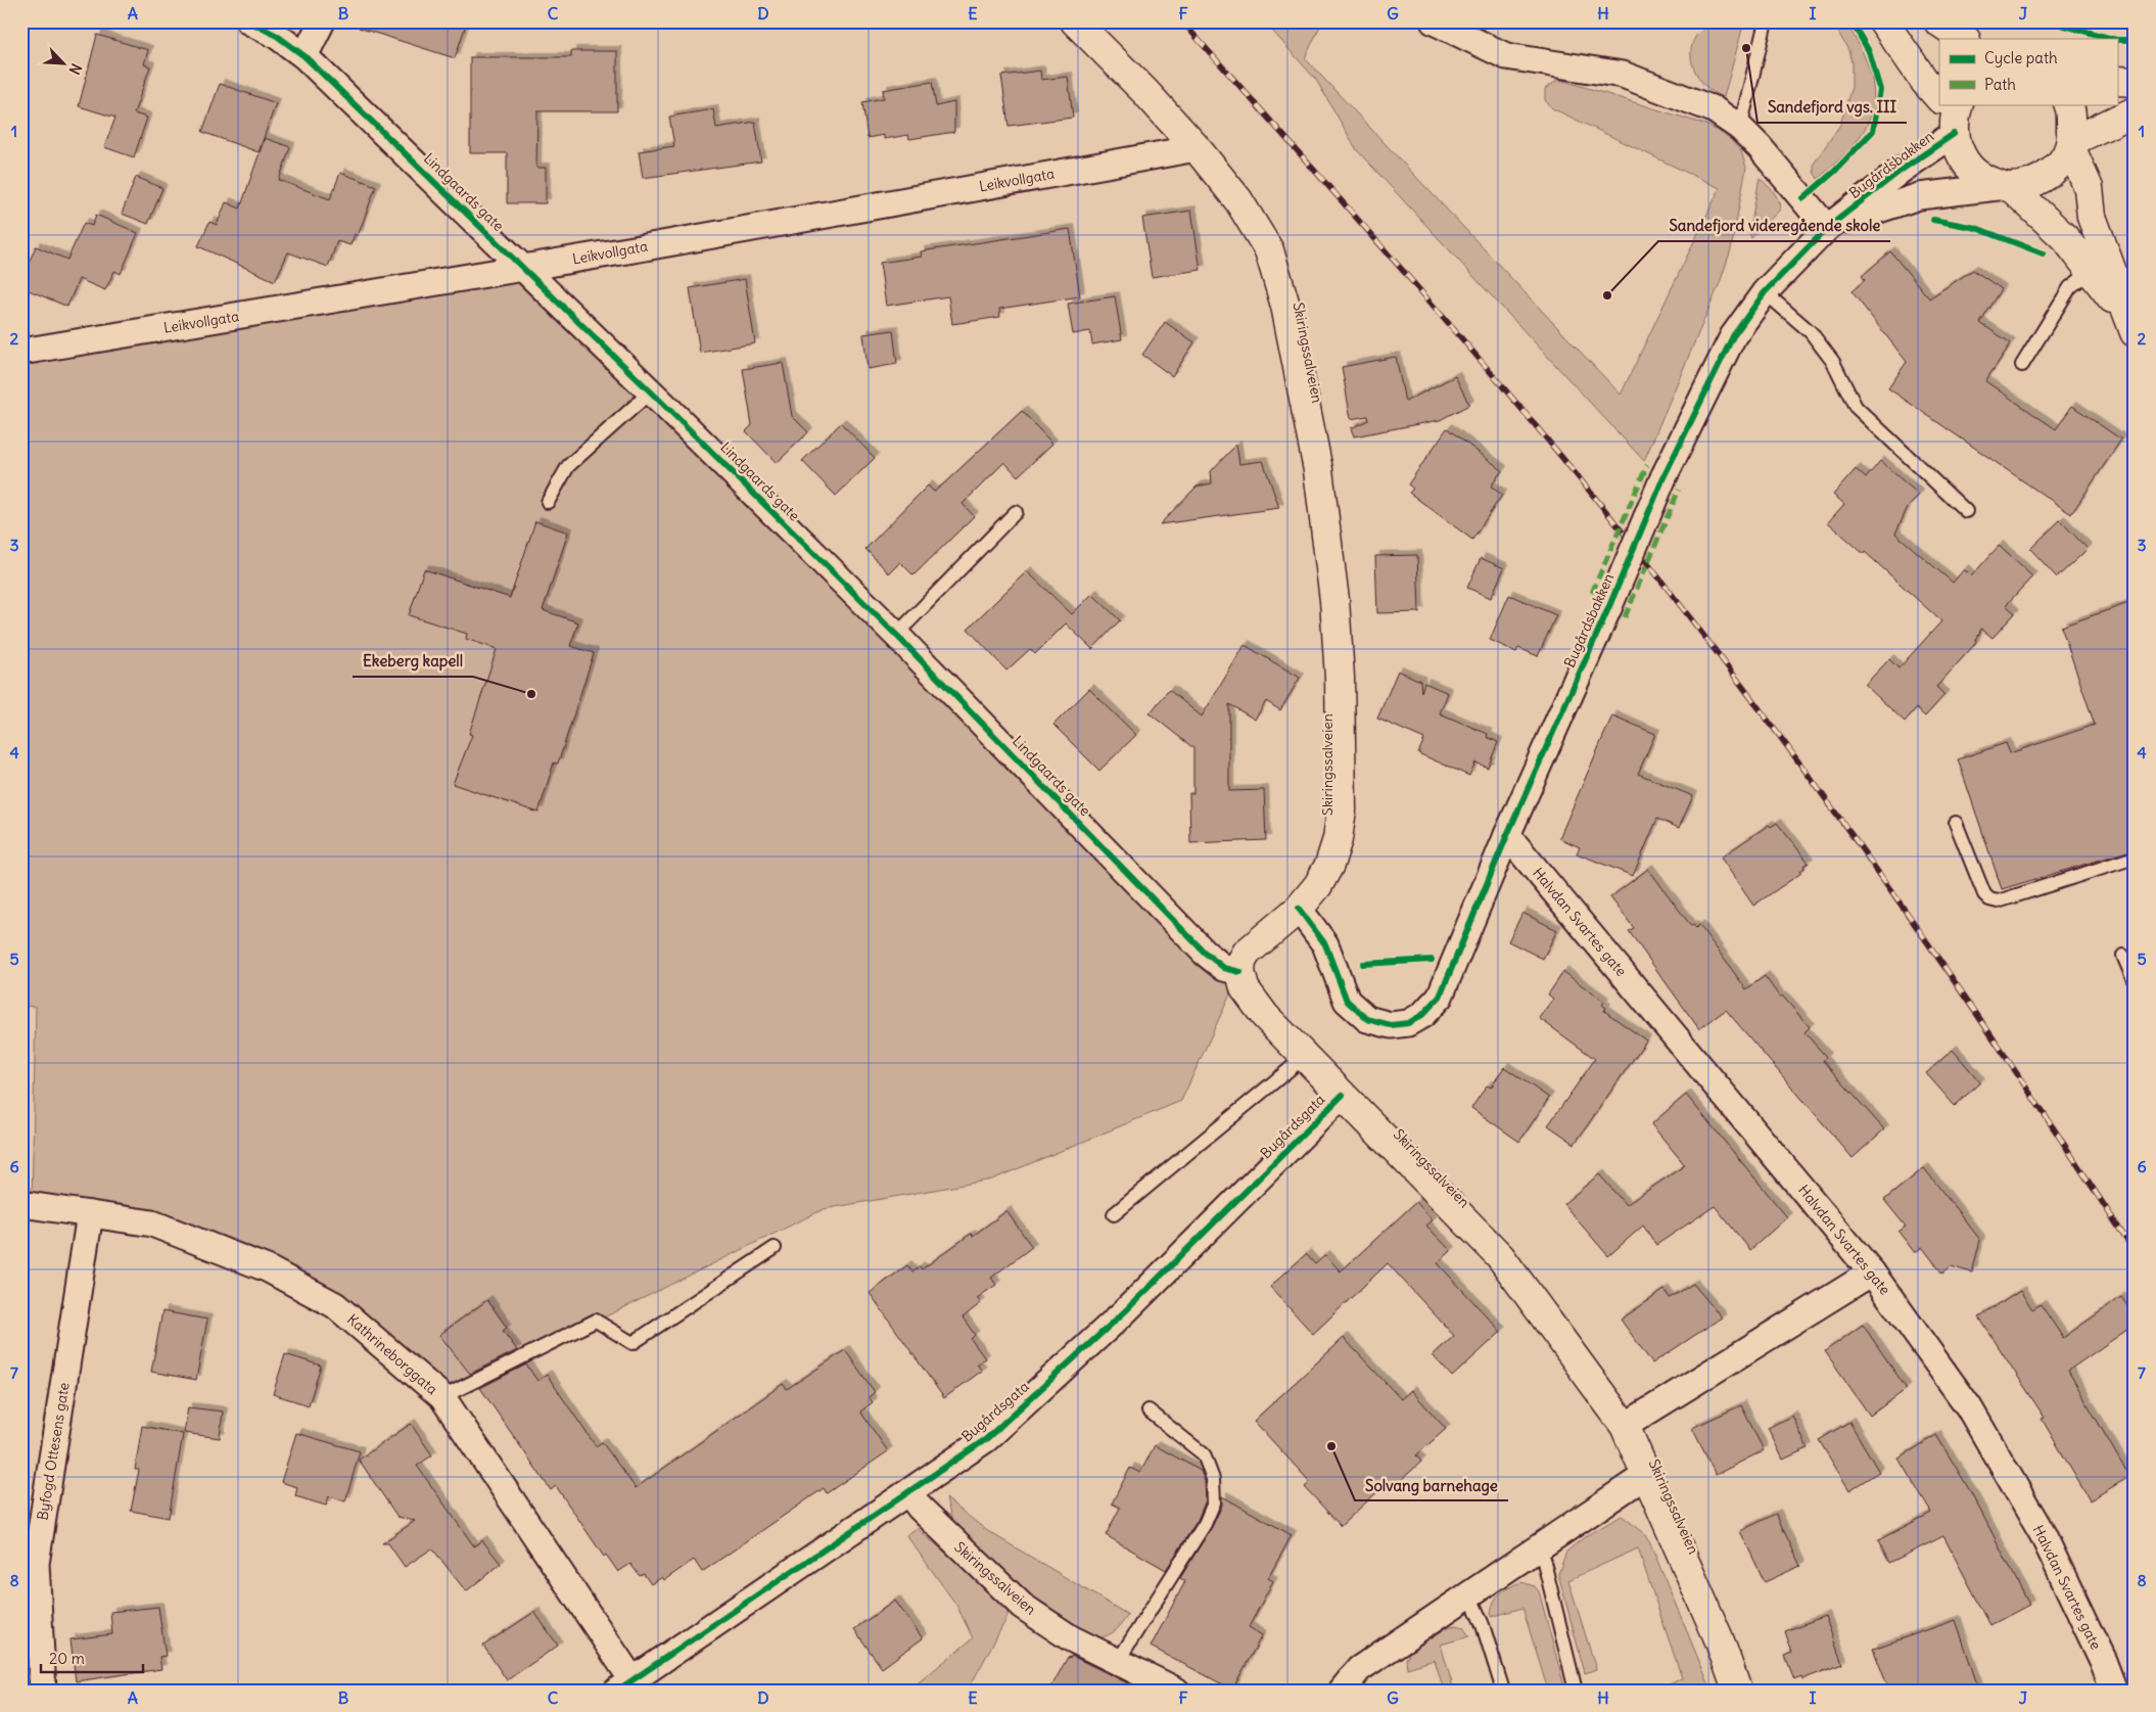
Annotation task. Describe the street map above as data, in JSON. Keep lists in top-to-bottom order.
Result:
{
  "streets": {
    "main road": ["Skiringssalveien"],
    "street": [
      "Bugårdsbakken",
      "Leikvollgata",
      "Lindgaards gate",
      "Halvdan Svartes gate",
      "Bugårdsgata",
      "Kathrineborggata",
      "Byfogd Ottesens gate"
    ]
  },
  "crossings": [
    ["Bugårdsbakken", "Skiringssalveien"],
    ["Bugårdsbakken", "Halvdan Svartes gate"],
    ["Leikvollgata", "Lindgaards gate"],
    ["Leikvollgata", "Skiringssalveien"],
    ["Lindgaards gate", "Skiringssalveien"],
    ["Skiringssalveien", "Bugårdsgata"],
    ["Bugårdsgata", "Kathrineborggata"],
    ["Kathrineborggata", "Byfogd Ottesens gate"]
  ],
  "places": [
    "Sandefjord vgs. III",
    "Sandefjord videregående skole",
    "Ekeberg kapell",
    "Solvang barnehage"
  ],
  "legend": ["Cycle path", "Path"],
  "scale_bar": "20 m",
  "north": "bottom right",
  "grid": {
    "columns": [
      "A",
      "B",
      "C",
      "D",
      "E",
      "F",
      "G",
      "H",
      "I",
      "J"
    ],
    "rows": [
      "1",
      "2",
      "3",
      "4",
      "5",
      "6",
      "7",
      "8"
    ]
  }
}
